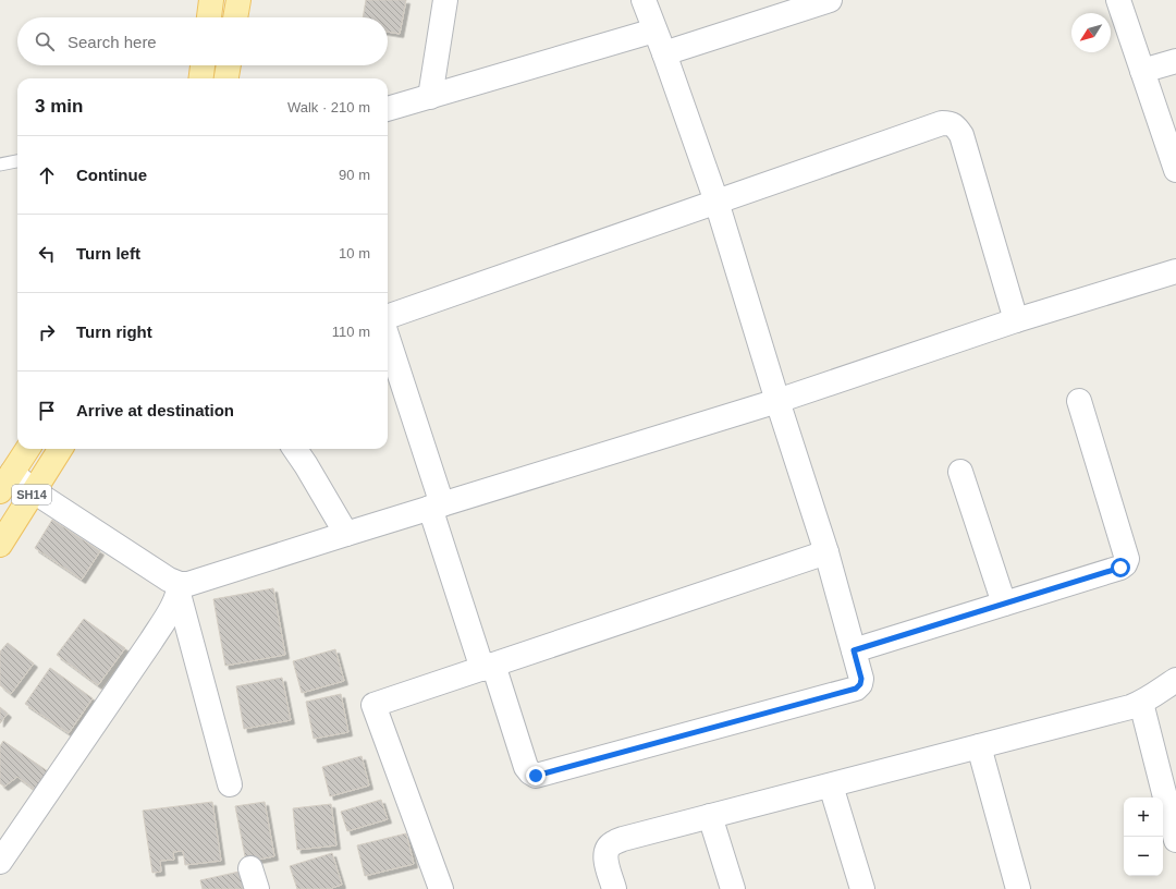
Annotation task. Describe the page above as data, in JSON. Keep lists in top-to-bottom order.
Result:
{
  "streets": {
    "main road": ["SH14"]
  },
  "north": "bottom left",
  "page": {
    "search": "Search here",
    "heading": ["3 min", "Walk · 210 m"],
    "list": [
      ["Continue", "90 m"],
      ["Turn left", "10 m"],
      ["Turn right", "110 m"],
      "Arrive at destination"
    ],
    "map_buttons": ["+", "−"]
  }
}
